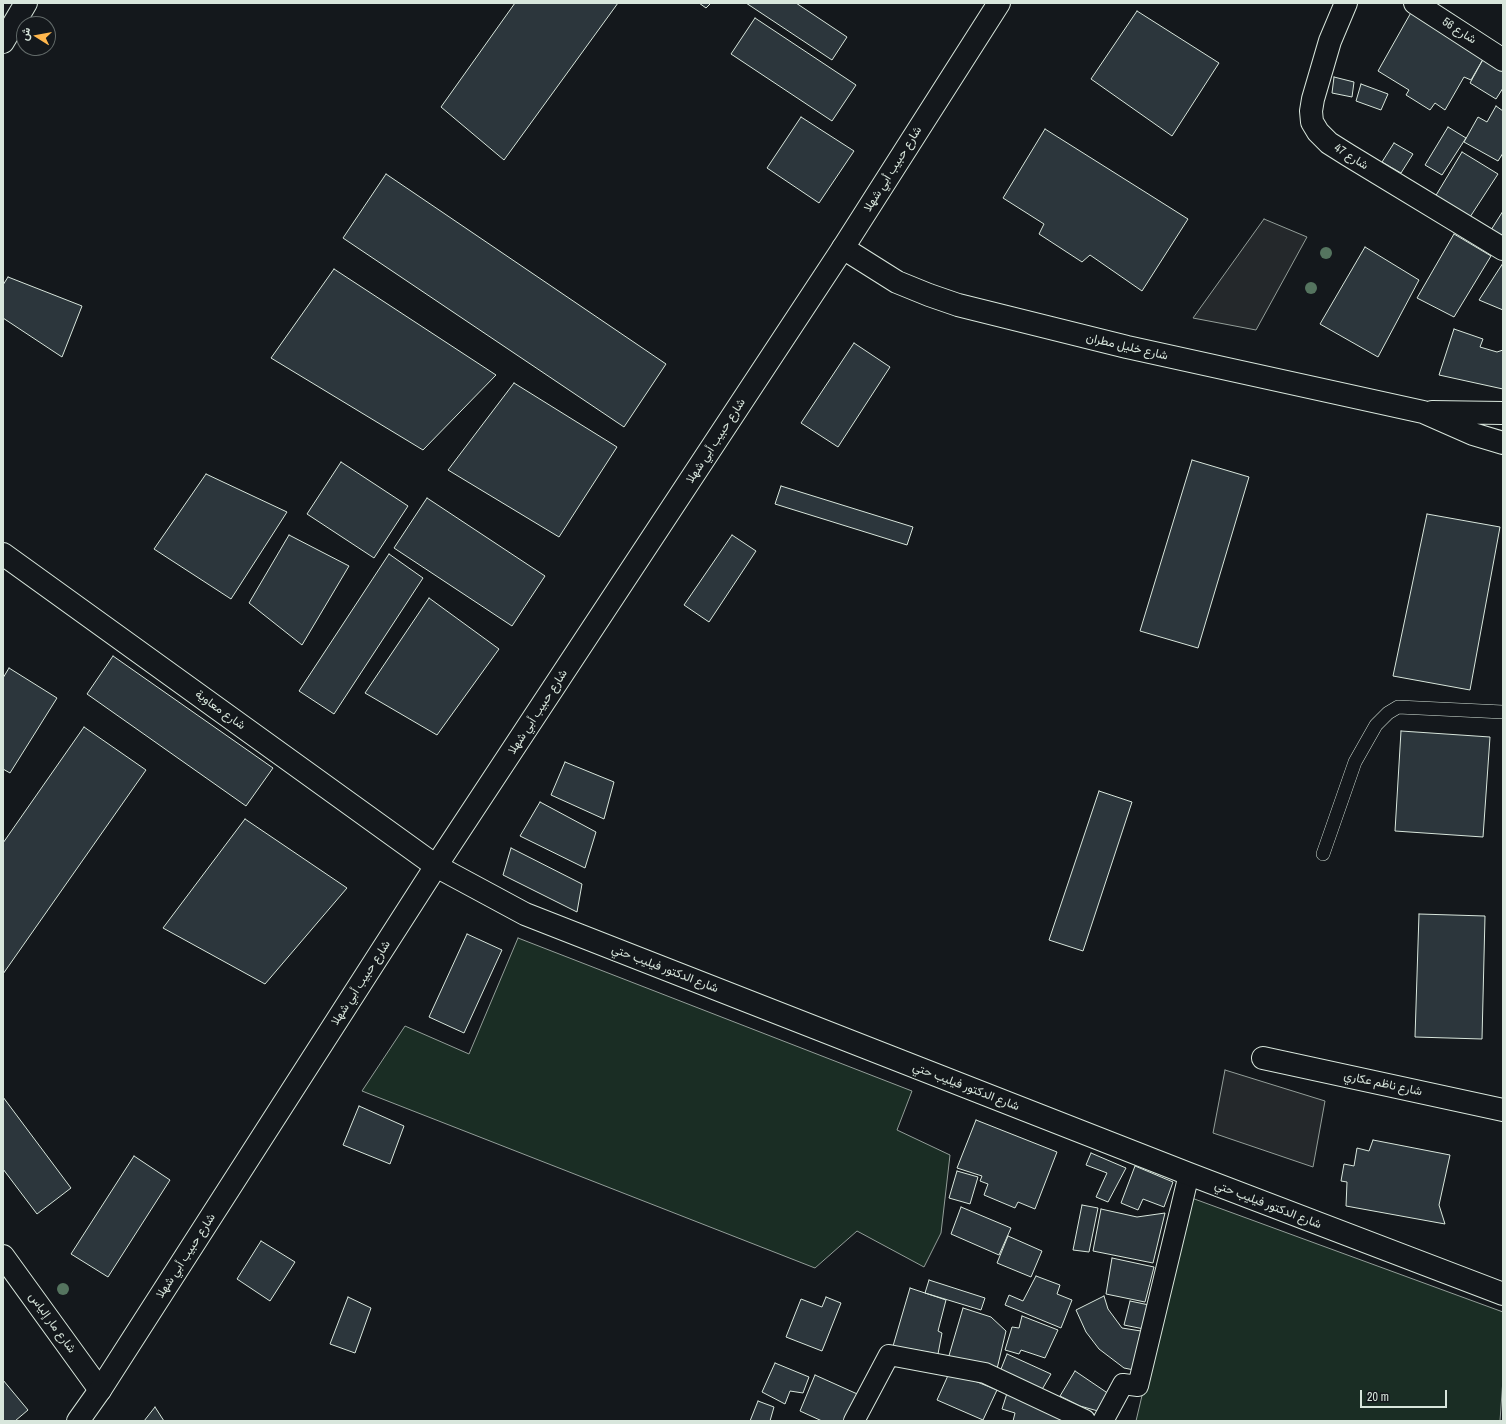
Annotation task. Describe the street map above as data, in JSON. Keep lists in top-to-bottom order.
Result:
{
  "streets": {
    "street": [
      "شارع 56",
      "شارع 47",
      "شارع حبيب أبي شهلا",
      "شارع خليل مطران",
      "شارع معاوية",
      "شارع الدكتور فيليب حتي",
      "شارع ناظم عكاري",
      "شارع مار إلياس"
    ]
  },
  "crossings": [
    ["شارع حبيب أبي شهلا", "شارع خليل مطران"],
    ["شارع حبيب أبي شهلا", "شارع معاوية"],
    ["شارع حبيب أبي شهلا", "شارع الدكتور فيليب حتي"],
    ["شارع حبيب أبي شهلا", "شارع مار إلياس"],
    ["شارع معاوية", "شارع الدكتور فيليب حتي"]
  ],
  "scale_bar": "20 m",
  "north": "left"
}
